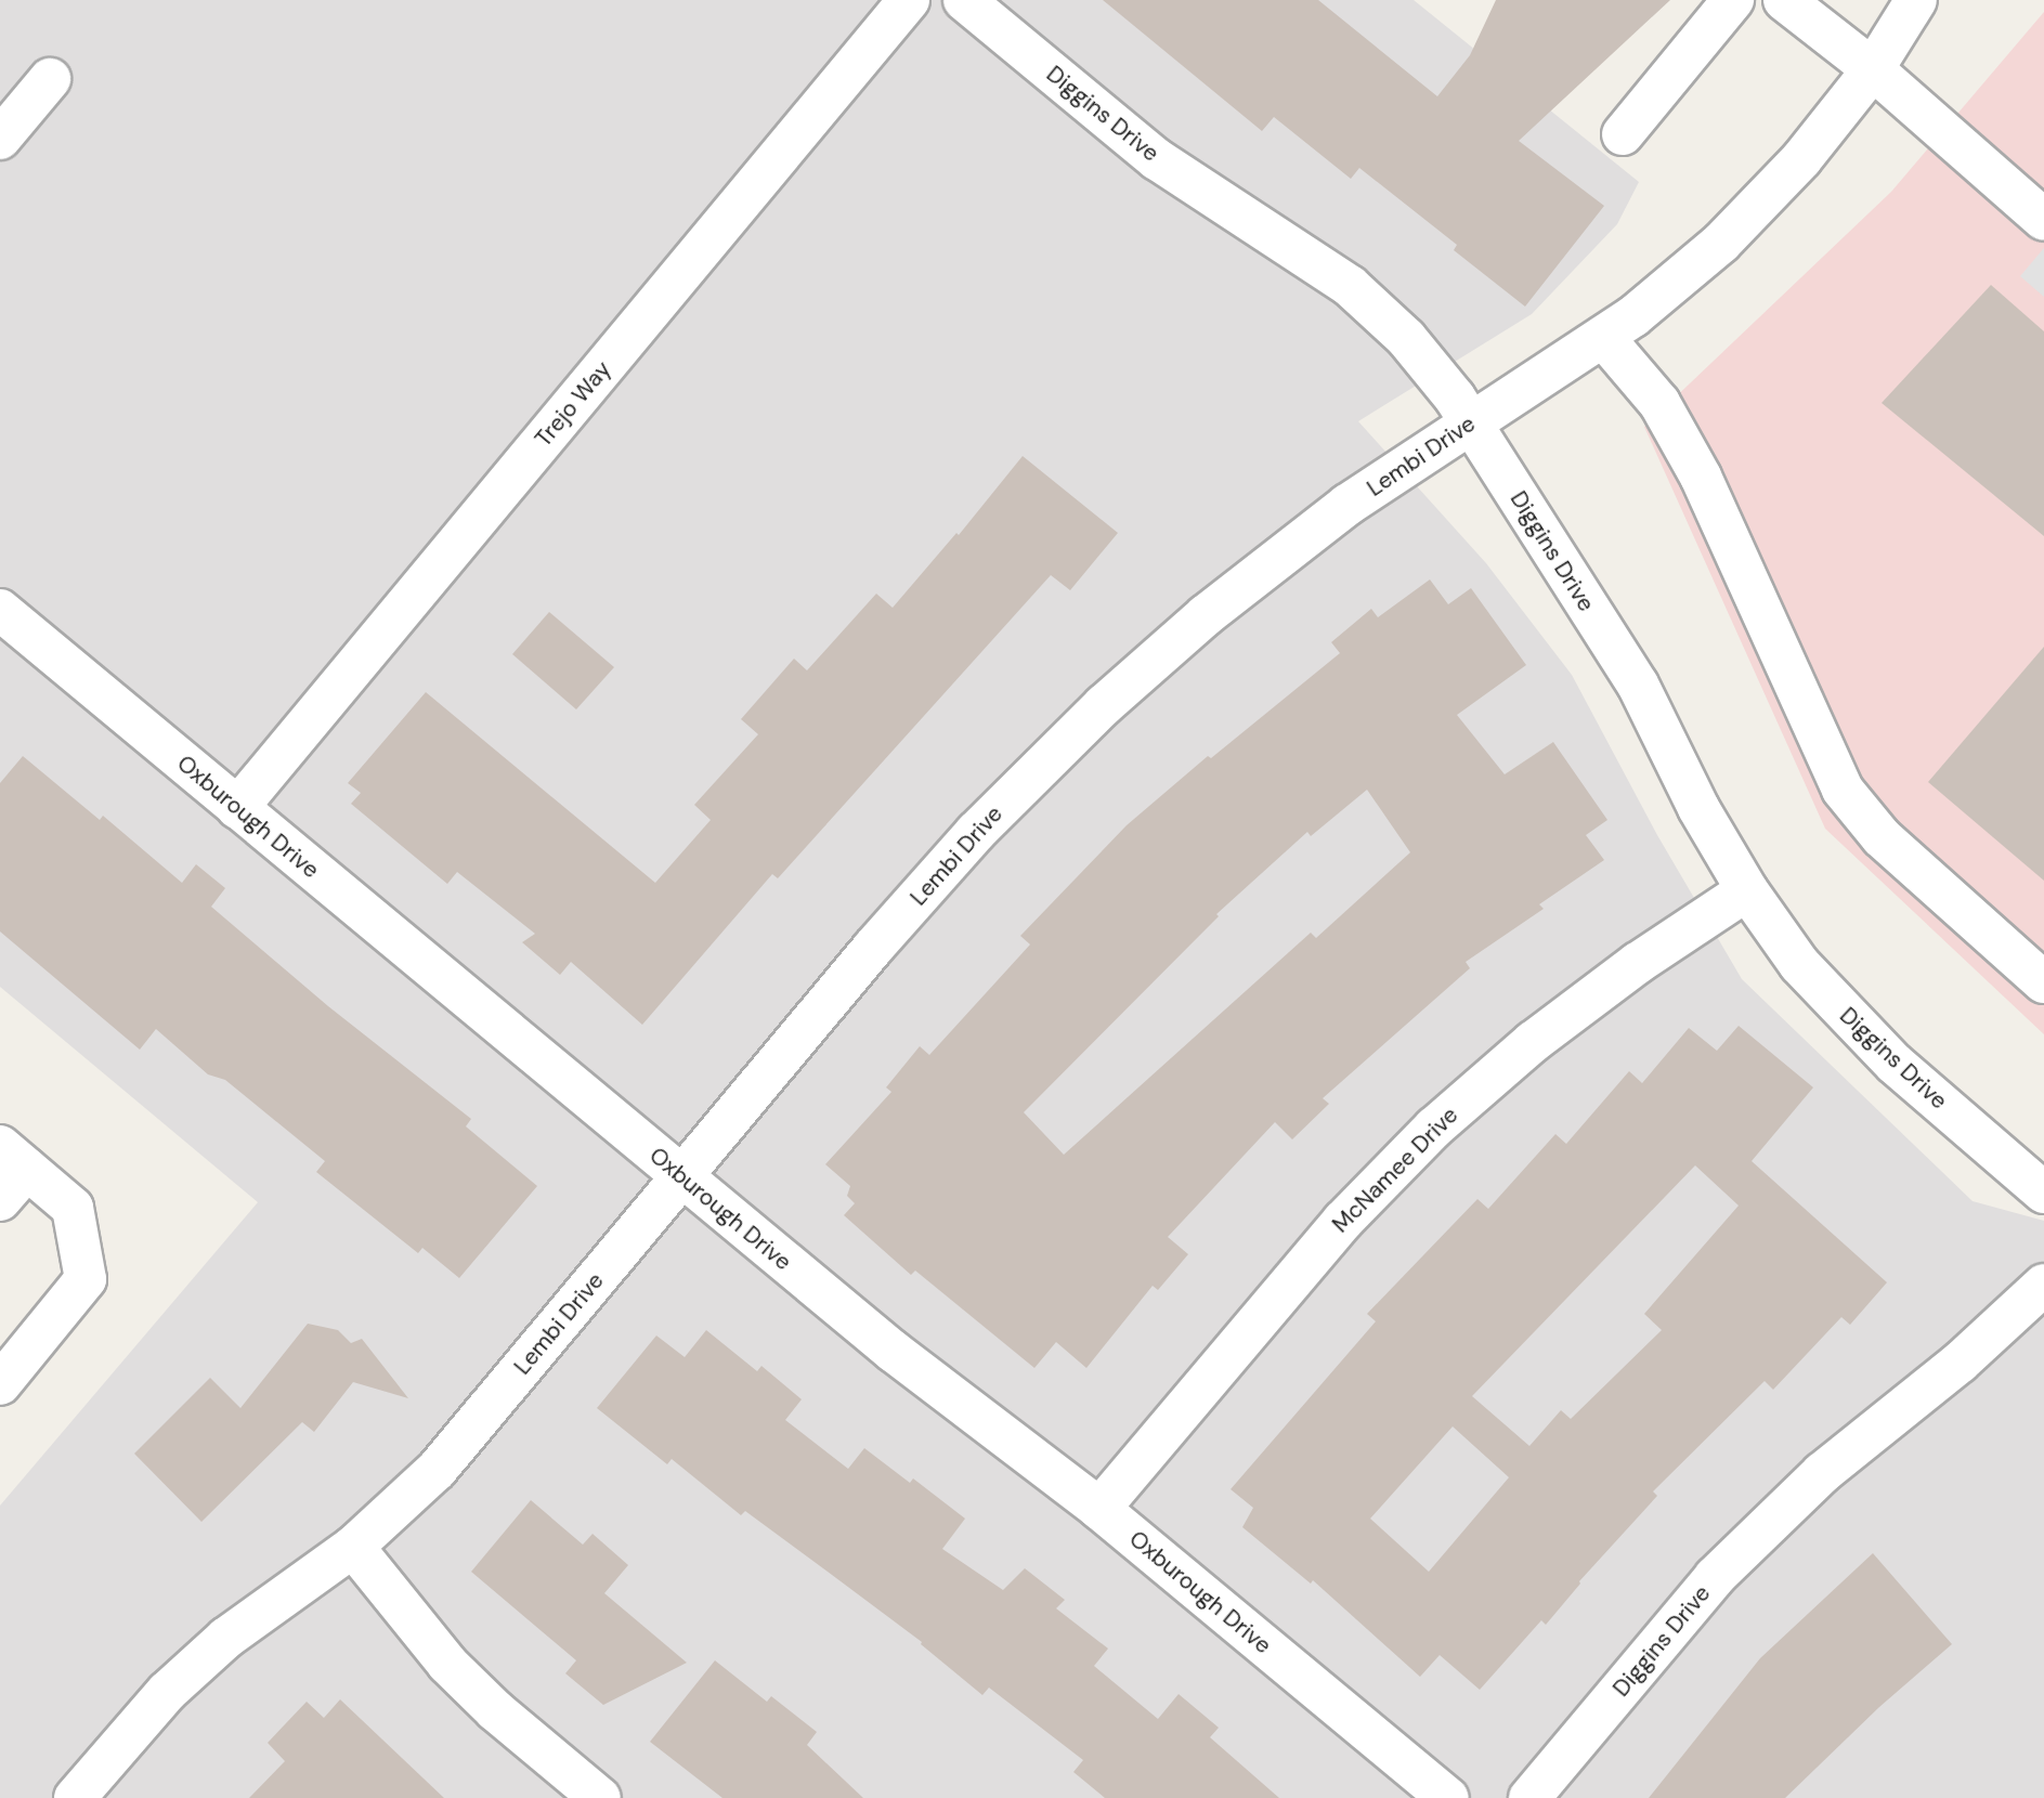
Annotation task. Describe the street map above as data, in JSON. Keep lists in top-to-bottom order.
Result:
{
  "streets": {
    "street": [
      "Diggins Drive",
      "Trejo Way",
      "Lembi Drive",
      "Oxburough Drive",
      "McNamee Drive"
    ]
  },
  "crossings": [
    ["Diggins Drive", "Lembi Drive"],
    ["Diggins Drive", "McNamee Drive"],
    ["Trejo Way", "Oxburough Drive"],
    ["Lembi Drive", "Oxburough Drive"],
    ["Oxburough Drive", "McNamee Drive"]
  ]
}
